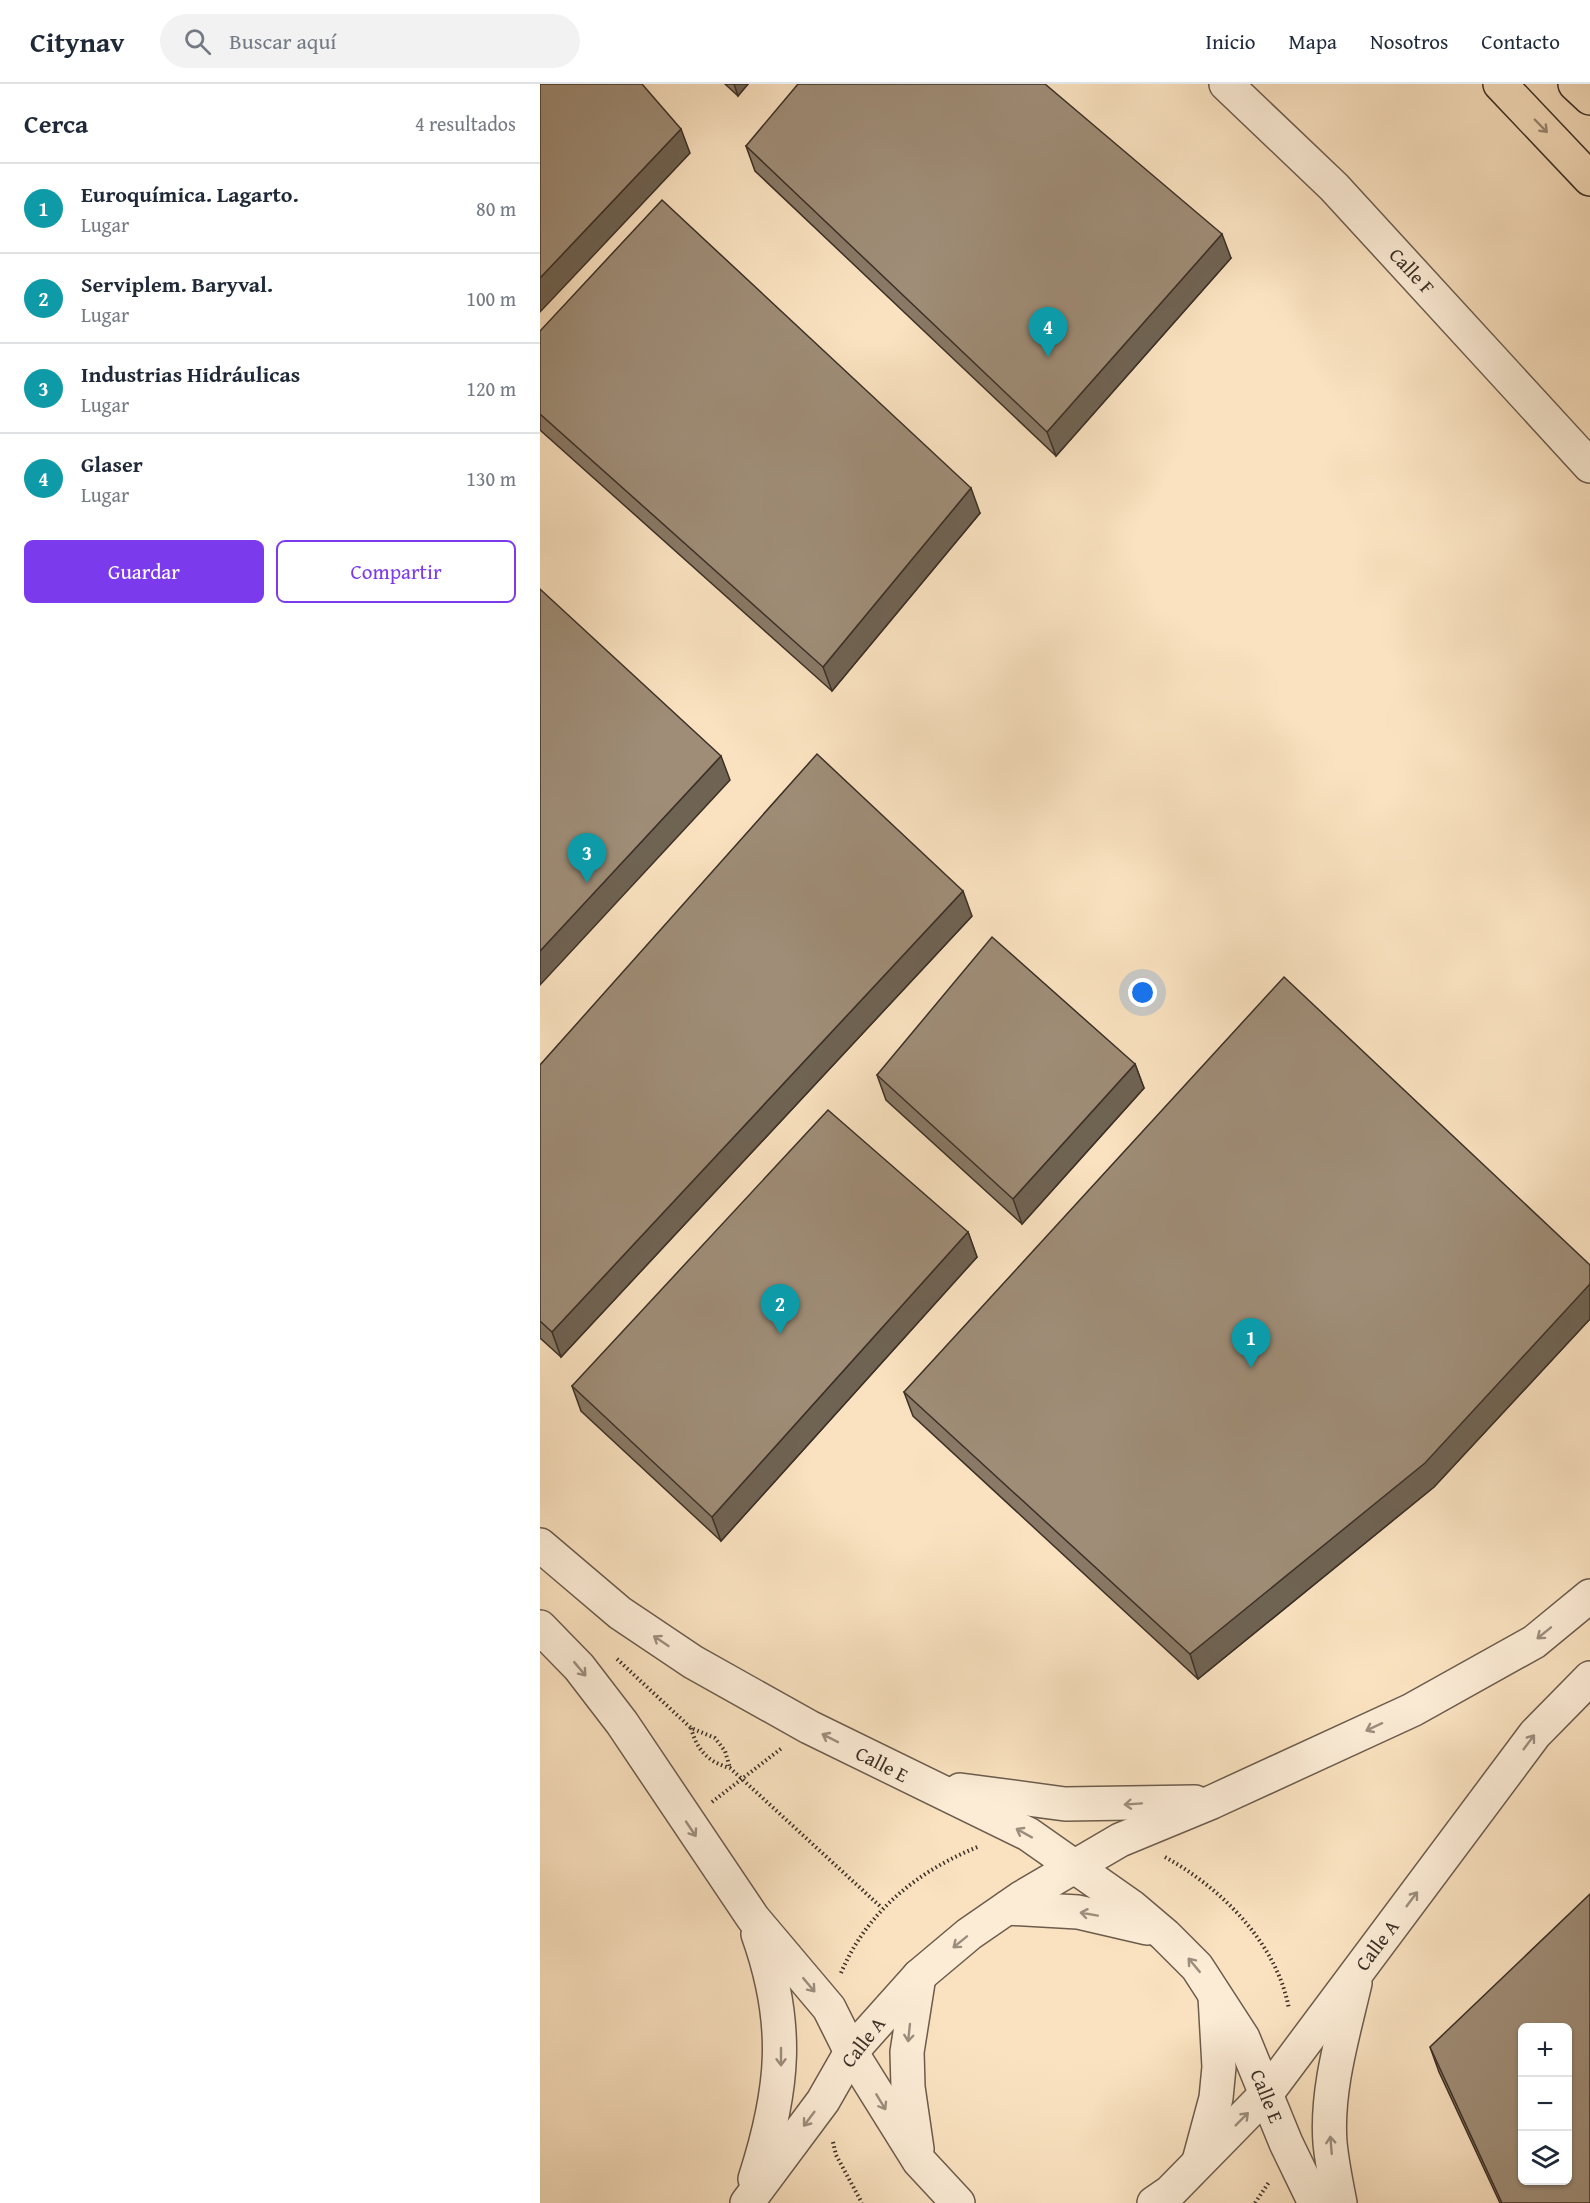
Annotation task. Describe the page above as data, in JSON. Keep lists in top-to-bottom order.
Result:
{
  "streets": {
    "street": ["Calle F", "Calle E", "Calle A"]
  },
  "crossings": [
    ["Calle E", "Calle A"]
  ],
  "page": {
    "header": "Citynav",
    "search": "Buscar aquí",
    "nav": [
      "Inicio",
      "Mapa",
      "Nosotros",
      "Contacto"
    ],
    "heading": ["Cerca", "4 resultados"],
    "list": [
      {
        "mark": "1",
        "name": "Euroquímica. Lagarto.",
        "note": "Lugar",
        "value": "80 m"
      },
      {
        "mark": "2",
        "name": "Serviplem. Baryval.",
        "note": "Lugar",
        "value": "100 m"
      },
      {
        "mark": "3",
        "name": "Industrias Hidráulicas",
        "note": "Lugar",
        "value": "120 m"
      },
      {
        "mark": "4",
        "name": "Glaser",
        "note": "Lugar",
        "value": "130 m"
      }
    ],
    "pins": [
      "4",
      "3",
      "2",
      "1"
    ],
    "buttons": ["Guardar", "Compartir"],
    "map_buttons": ["+", "−"]
  }
}
